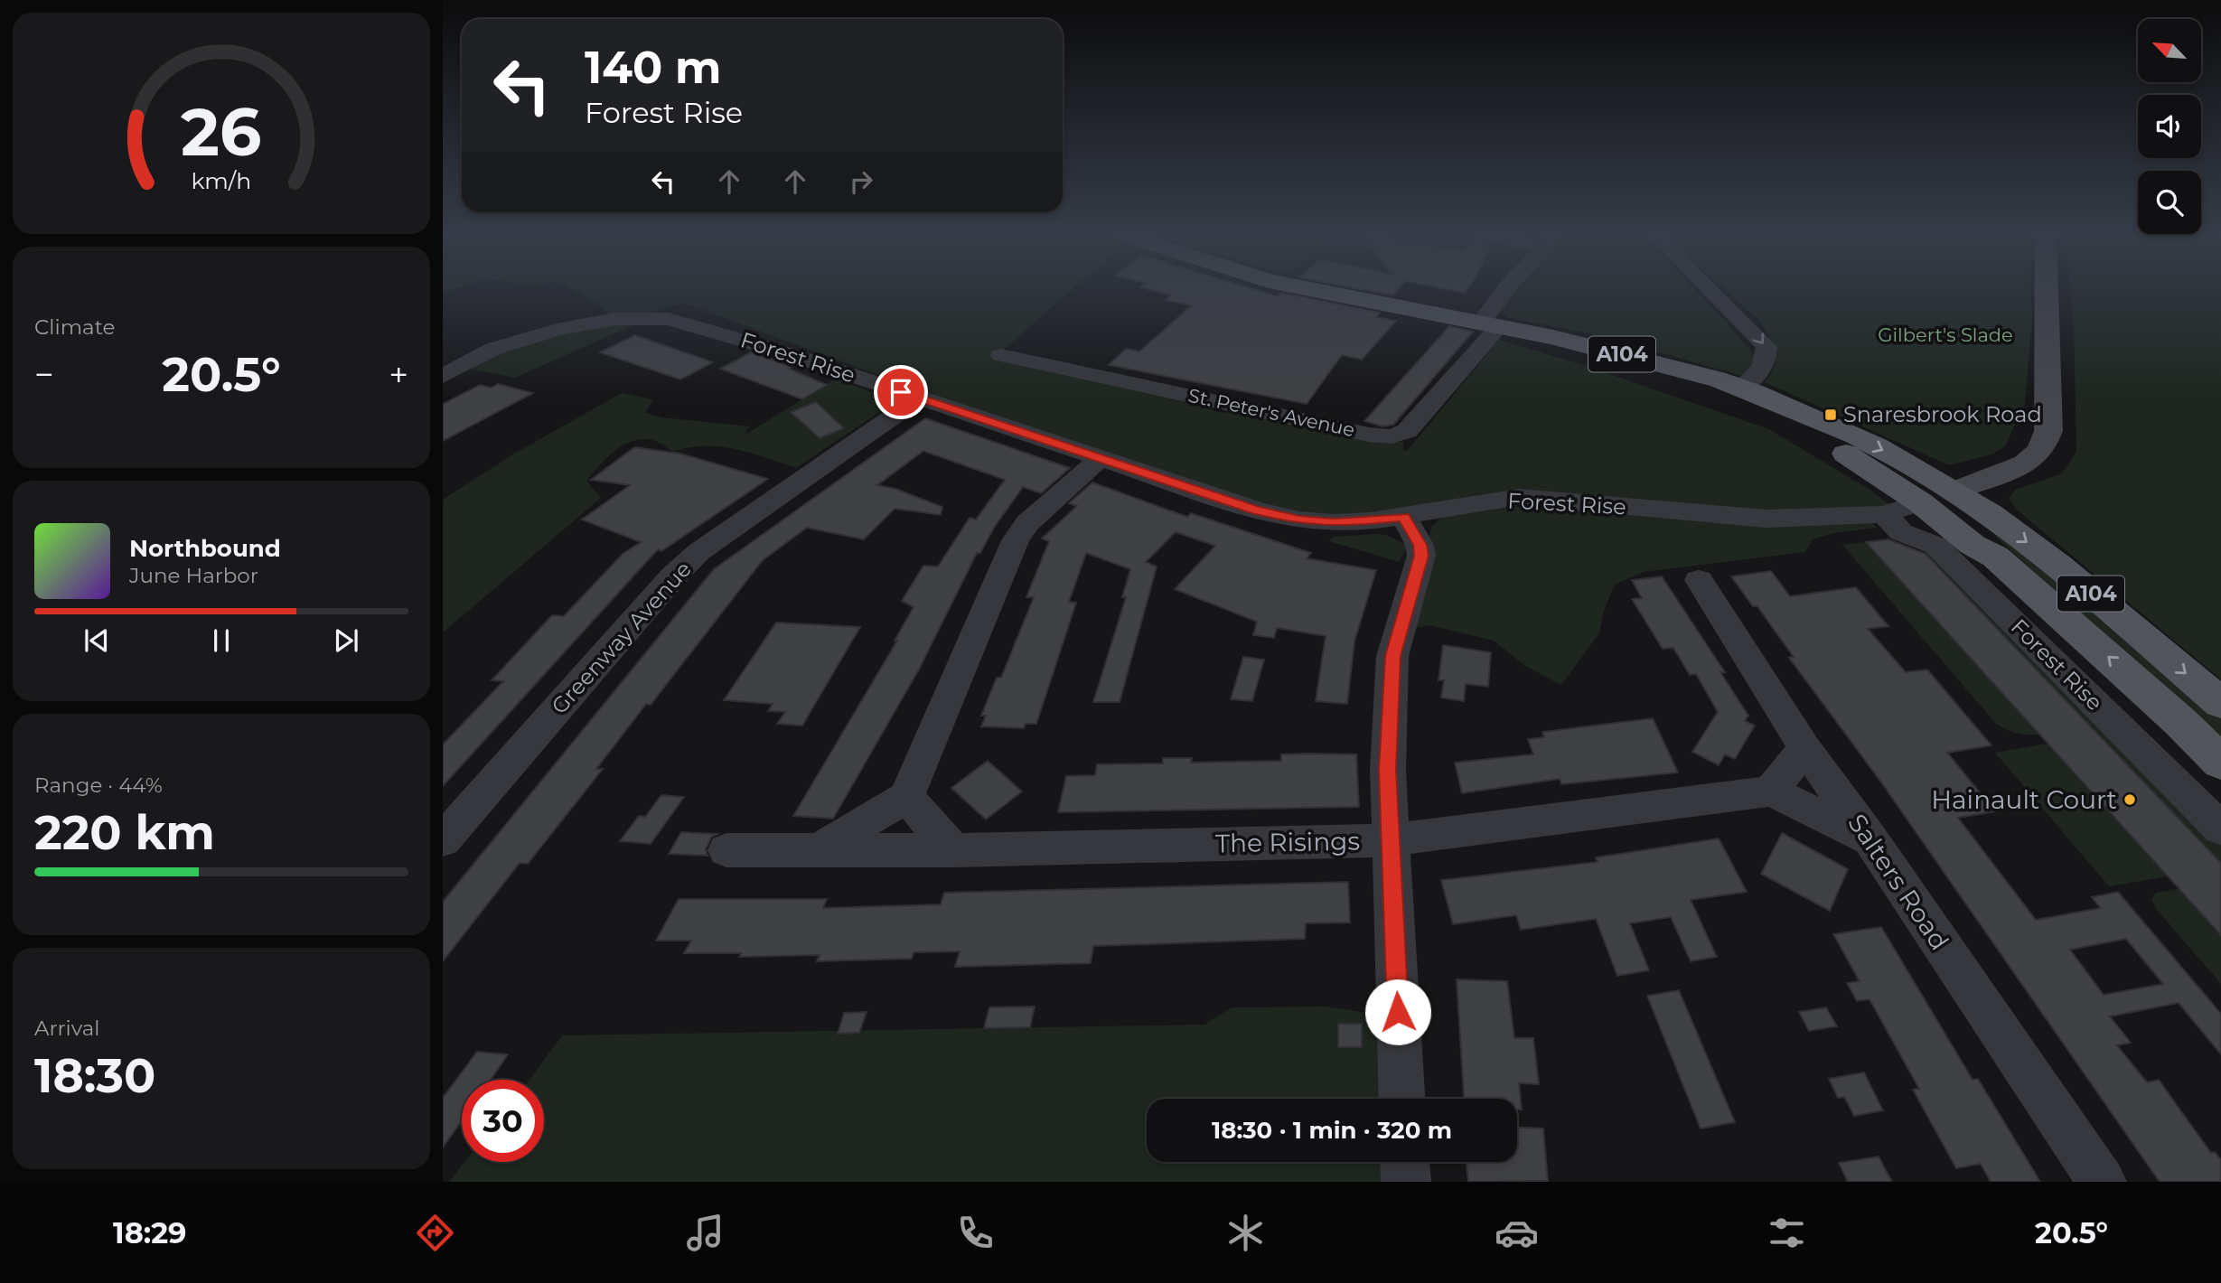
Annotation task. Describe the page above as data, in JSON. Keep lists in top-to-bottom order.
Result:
{
  "streets": {
    "main road": ["A104"],
    "street": [
      "Forest Rise",
      "St. Peter's Avenue",
      "Greenway Avenue",
      "The Risings",
      "Salters Road"
    ]
  },
  "crossings": [
    ["A104", "Forest Rise"],
    ["A104", "St. Peter's Avenue"],
    ["Forest Rise", "Greenway Avenue"]
  ],
  "parks": ["Gilbert's Slade"],
  "places": {
    "transit": ["Snaresbrook Road"],
    "other": ["Hainault Court"]
  },
  "north": "top left",
  "page": {
    "turn": ["140 m", "Forest Rise"],
    "tile": [
      "Climate",
      ["Range · 44%", "220 km"],
      ["Arrival", "18:30"]
    ],
    "heat": ["−", "20.5°", "+"],
    "song": ["Northbound", "June Harbor"],
    "limit": "30",
    "trip": "18:30 · 1 min · 320 m",
    "tabs": ["18:29", "20.5°"],
    "gauge": ["26", "km/h"]
  }
}
